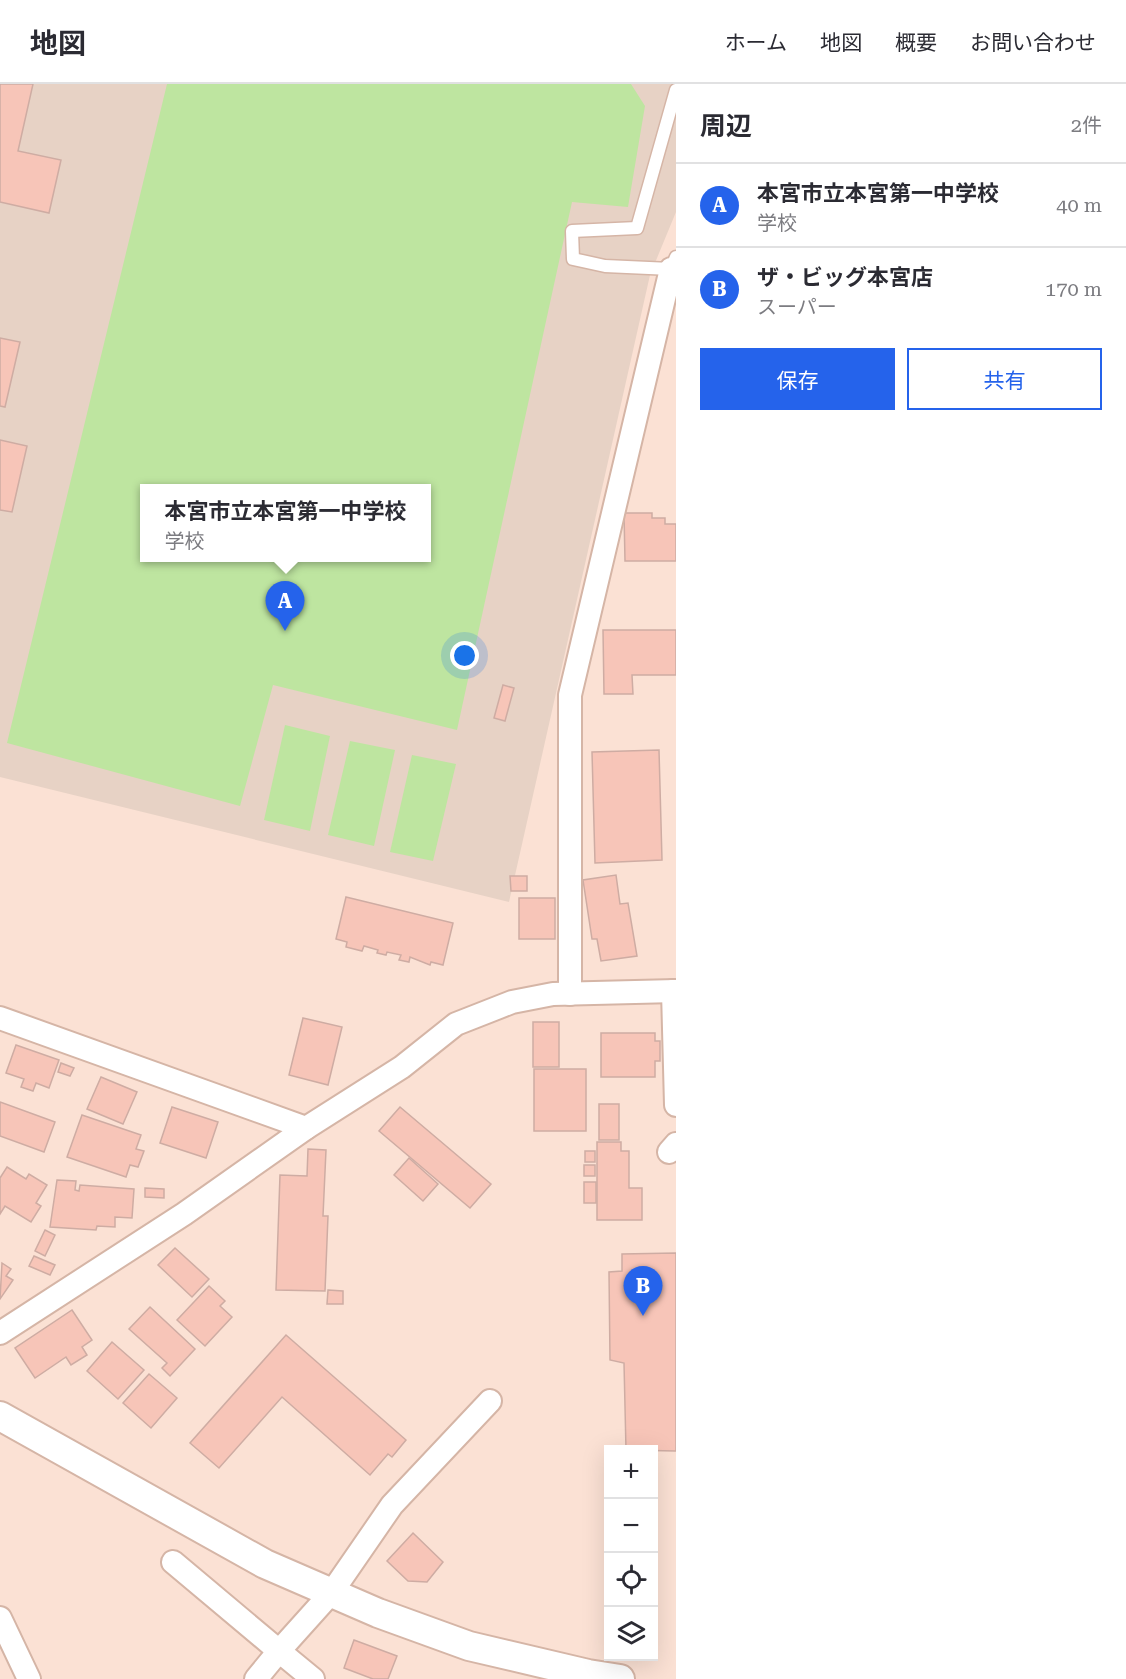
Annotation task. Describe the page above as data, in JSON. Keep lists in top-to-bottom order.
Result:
{
  "page": {
    "header": "地図",
    "nav": [
      "ホーム",
      "地図",
      "概要",
      "お問い合わせ"
    ],
    "heading": ["周辺", "2件"],
    "list": [
      {
        "mark": "A",
        "name": "本宮市立本宮第一中学校",
        "note": "学校",
        "value": "40 m"
      },
      {
        "mark": "B",
        "name": "ザ・ビッグ本宮店",
        "note": "スーパー",
        "value": "170 m"
      }
    ],
    "buttons": ["保存", "共有"],
    "popup": ["本宮市立本宮第一中学校", "学校"],
    "pins": ["A", "B"],
    "map_buttons": ["+", "−"]
  }
}
